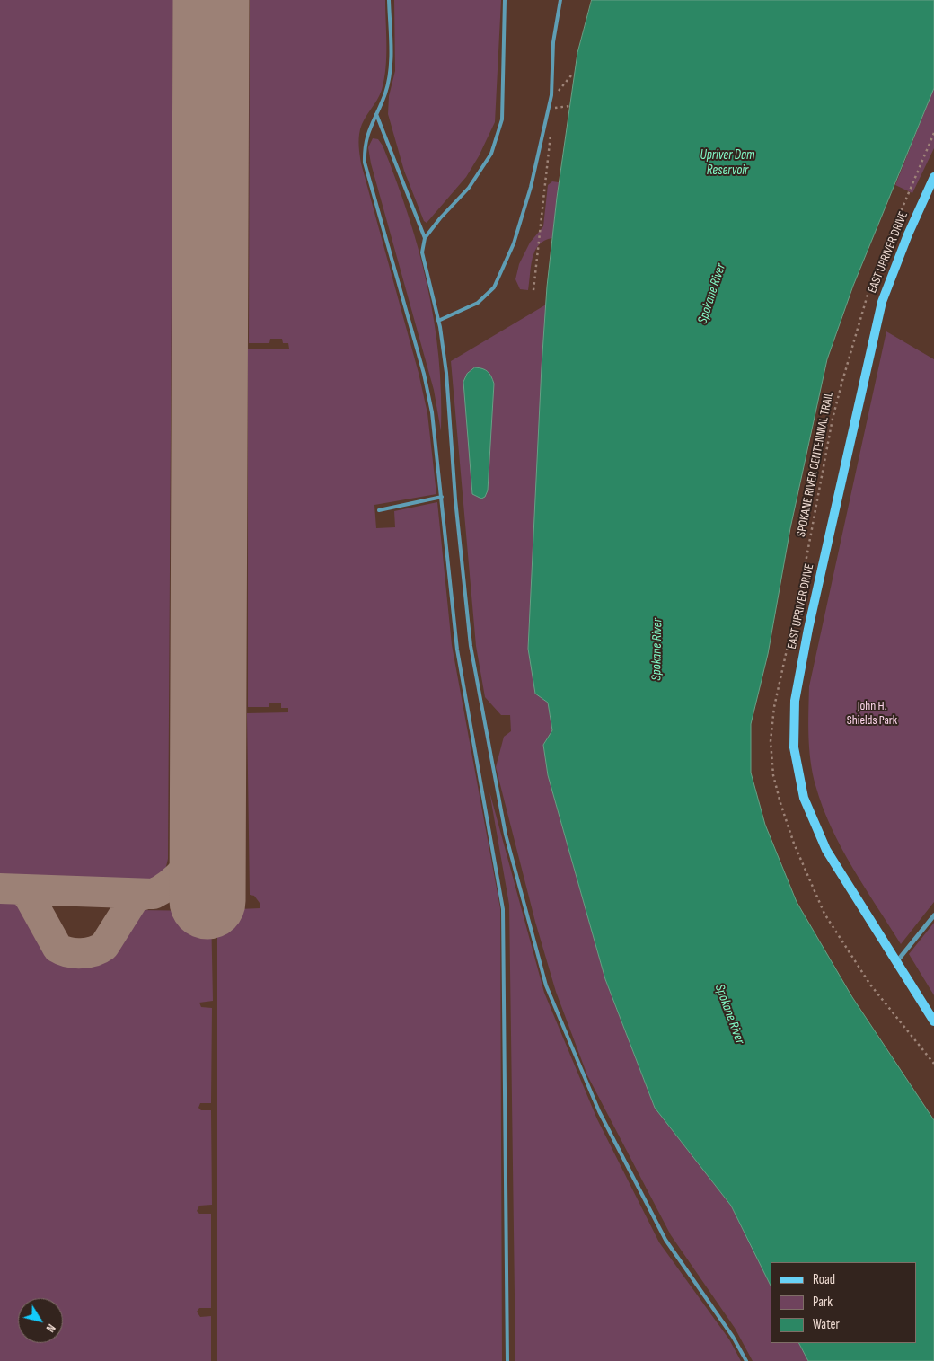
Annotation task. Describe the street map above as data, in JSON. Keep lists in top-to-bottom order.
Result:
{
  "streets": {
    "main road": ["EAST UPRIVER DRIVE"],
    "path": ["SPOKANE RIVER CENTENNIAL TRAIL"]
  },
  "water": ["Upriver Dam Reservoir", "Spokane River"],
  "parks": ["John H. Shields Park"],
  "legend": ["Road", "Park", "Water"],
  "north": "bottom right"
}
